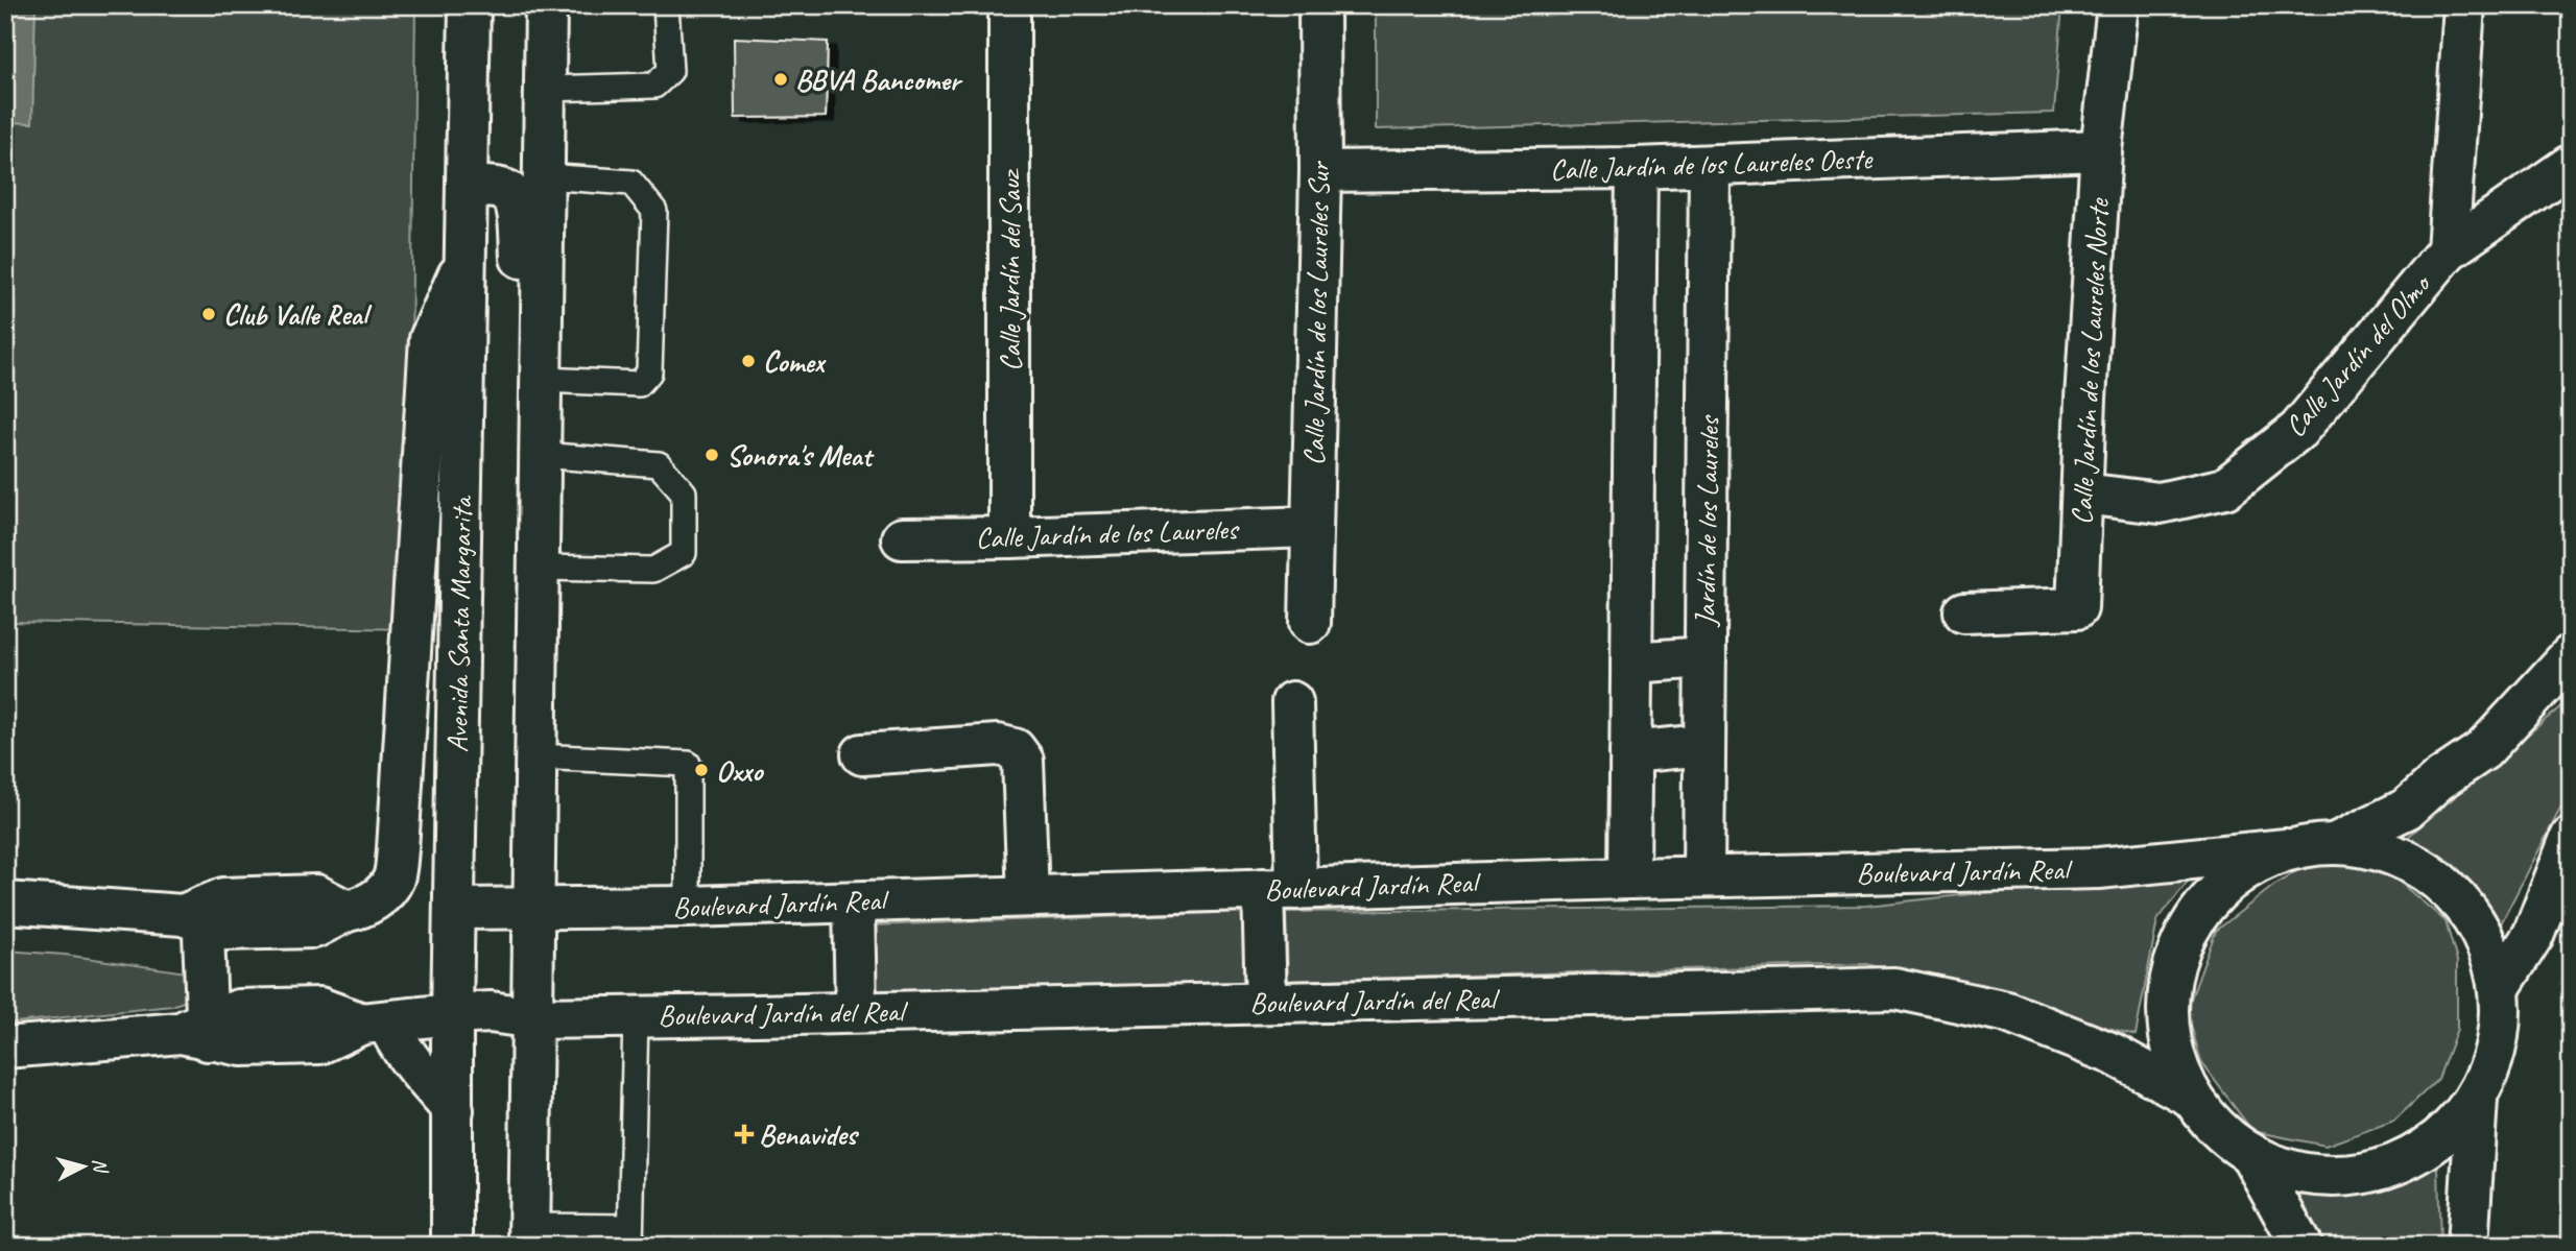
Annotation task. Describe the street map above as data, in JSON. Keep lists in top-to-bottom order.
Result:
{
  "streets": {
    "street": [
      "Calle Jardín de los Laureles Oeste",
      "Calle Jardín del Sauz",
      "Calle Jardín de los Laureles Sur",
      "Calle Jardín del Olmo",
      "Calle Jardín de los Laureles Norte",
      "Jardín de los Laureles",
      "Calle Jardín de los Laureles",
      "Avenida Santa Margarita",
      "Boulevard Jardín Real",
      "Boulevard Jardín del Real"
    ]
  },
  "crossings": [
    ["Calle Jardín de los Laureles Oeste", "Calle Jardín de los Laureles Sur"],
    ["Calle Jardín de los Laureles Oeste", "Calle Jardín de los Laureles Norte"],
    ["Calle Jardín de los Laureles Oeste", "Jardín de los Laureles"],
    ["Calle Jardín del Sauz", "Calle Jardín de los Laureles"],
    ["Calle Jardín de los Laureles Sur", "Calle Jardín de los Laureles"],
    ["Calle Jardín del Olmo", "Calle Jardín de los Laureles Norte"],
    ["Jardín de los Laureles", "Boulevard Jardín Real"],
    ["Avenida Santa Margarita", "Boulevard Jardín Real"],
    ["Avenida Santa Margarita", "Boulevard Jardín del Real"]
  ],
  "places": {
    "other": [
      "BBVA Bancomer",
      "Club Valle Real",
      "Comex",
      "Sonora's Meat",
      "Oxxo"
    ],
    "health": ["Benavides"]
  },
  "north": "right"
}
